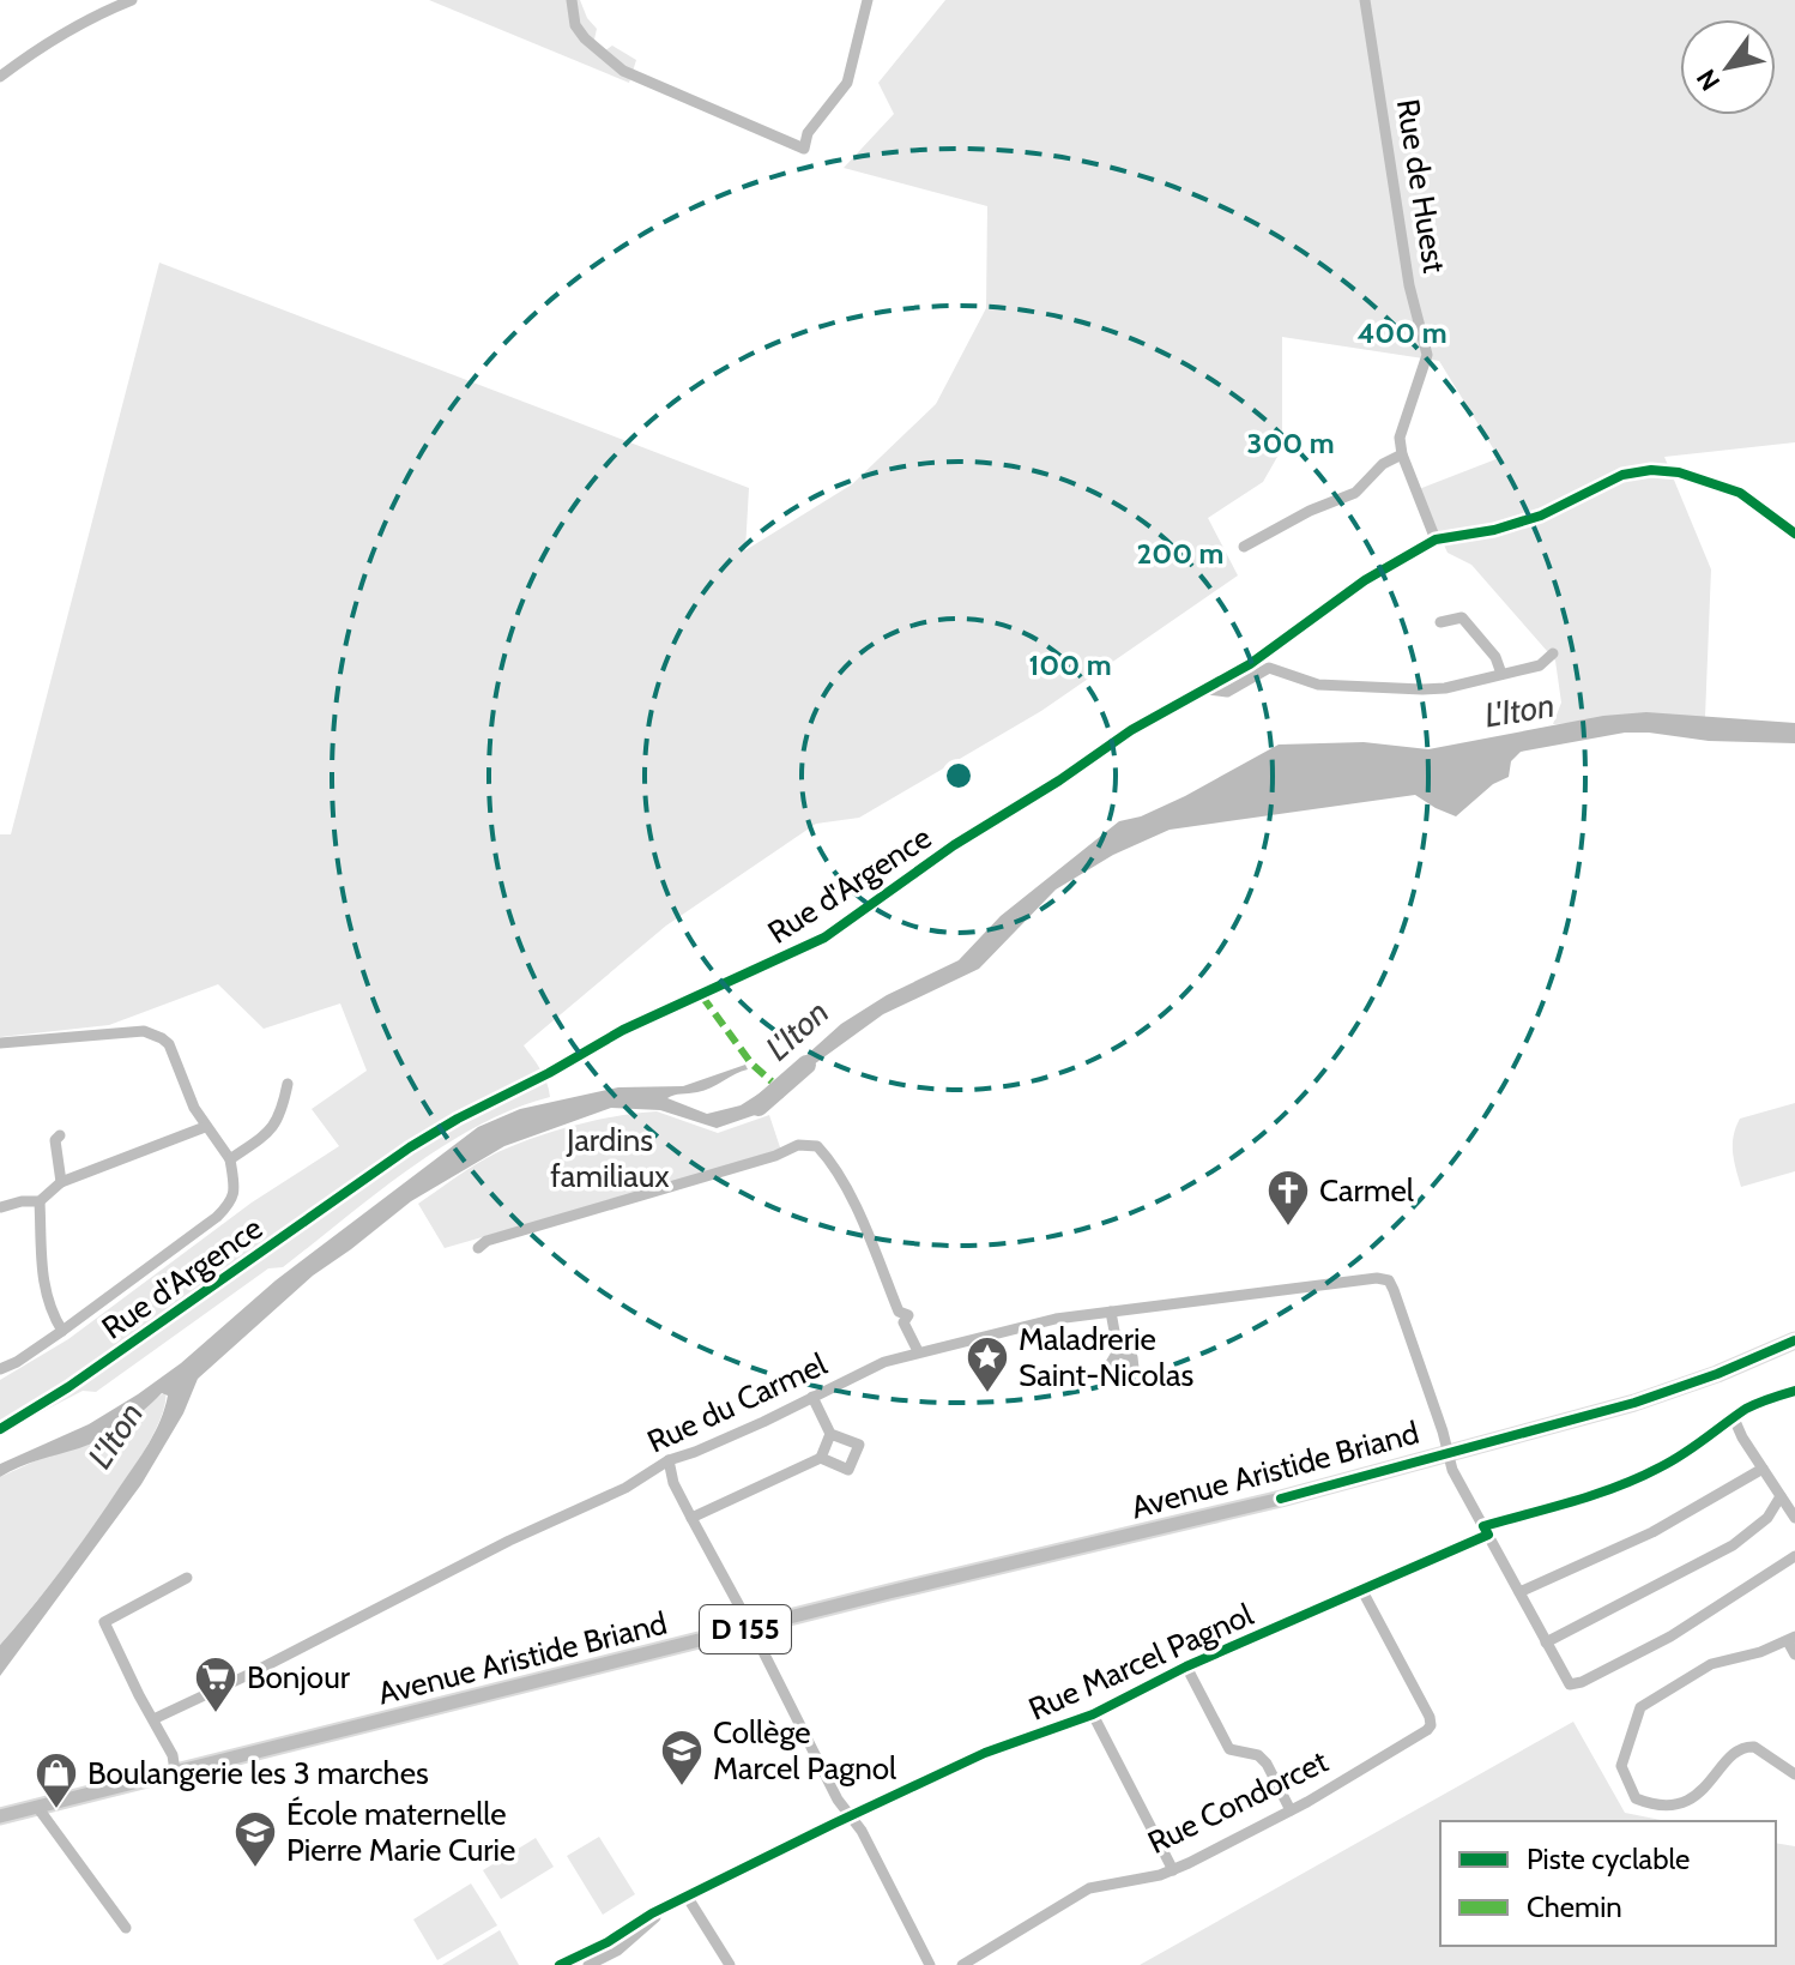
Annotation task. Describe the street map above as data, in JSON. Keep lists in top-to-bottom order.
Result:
{
  "streets": {
    "main road": ["Avenue Aristide Briand", "D 155"],
    "street": [
      "Rue de Huest",
      "Rue d'Argence",
      "Rue du Carmel",
      "Rue Marcel Pagnol",
      "Rue Condorcet"
    ]
  },
  "crossings": [
    ["Rue de Huest", "Rue d'Argence"],
    ["Rue du Carmel", "Avenue Aristide Briand"],
    ["Rue du Carmel", "D 155"],
    ["Avenue Aristide Briand", "D 155"],
    ["Rue Marcel Pagnol", "Rue Condorcet"]
  ],
  "water": ["L'Iton"],
  "parks": ["Jardins familiaux"],
  "places": {
    "church": ["Carmel"],
    "place": ["Maladrerie Saint-Nicolas"],
    "supermarket": ["Bonjour"],
    "school or university": ["Collège Marcel Pagnol", "École maternelle Pierre Marie Curie"],
    "shop": ["Boulangerie les 3 marches"]
  },
  "legend": ["Piste cyclable", "Chemin"],
  "north": "bottom left",
  "rings": [
    "400 m",
    "300 m",
    "200 m",
    "100 m"
  ]
}
